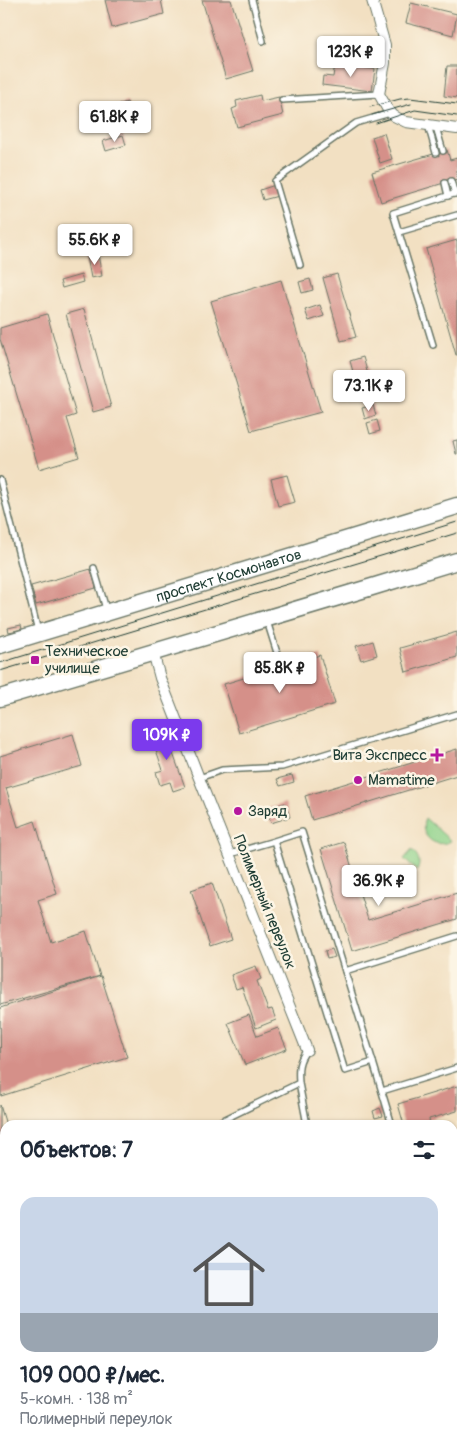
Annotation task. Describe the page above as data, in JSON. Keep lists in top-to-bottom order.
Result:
{
  "streets": {
    "main road": ["проспект Космонавтов"],
    "street": ["Полимерный переулок"]
  },
  "places": {
    "transit": ["Техническое училище"],
    "health": ["Вита Экспресс"],
    "other": ["Mamatime", "Заряд"]
  },
  "page": {
    "price": [
      "123K ₽",
      "61.8K ₽",
      "55.6K ₽",
      "73.1K ₽",
      "85.8K ₽",
      "109K ₽",
      "36.9K ₽"
    ],
    "heading": "Объектов: 7",
    "list": [
      {
        "name": "109 000 ₽/мес.",
        "note": "5-комн. · 138 m² · Полимерный переулок"
      }
    ]
  }
}
